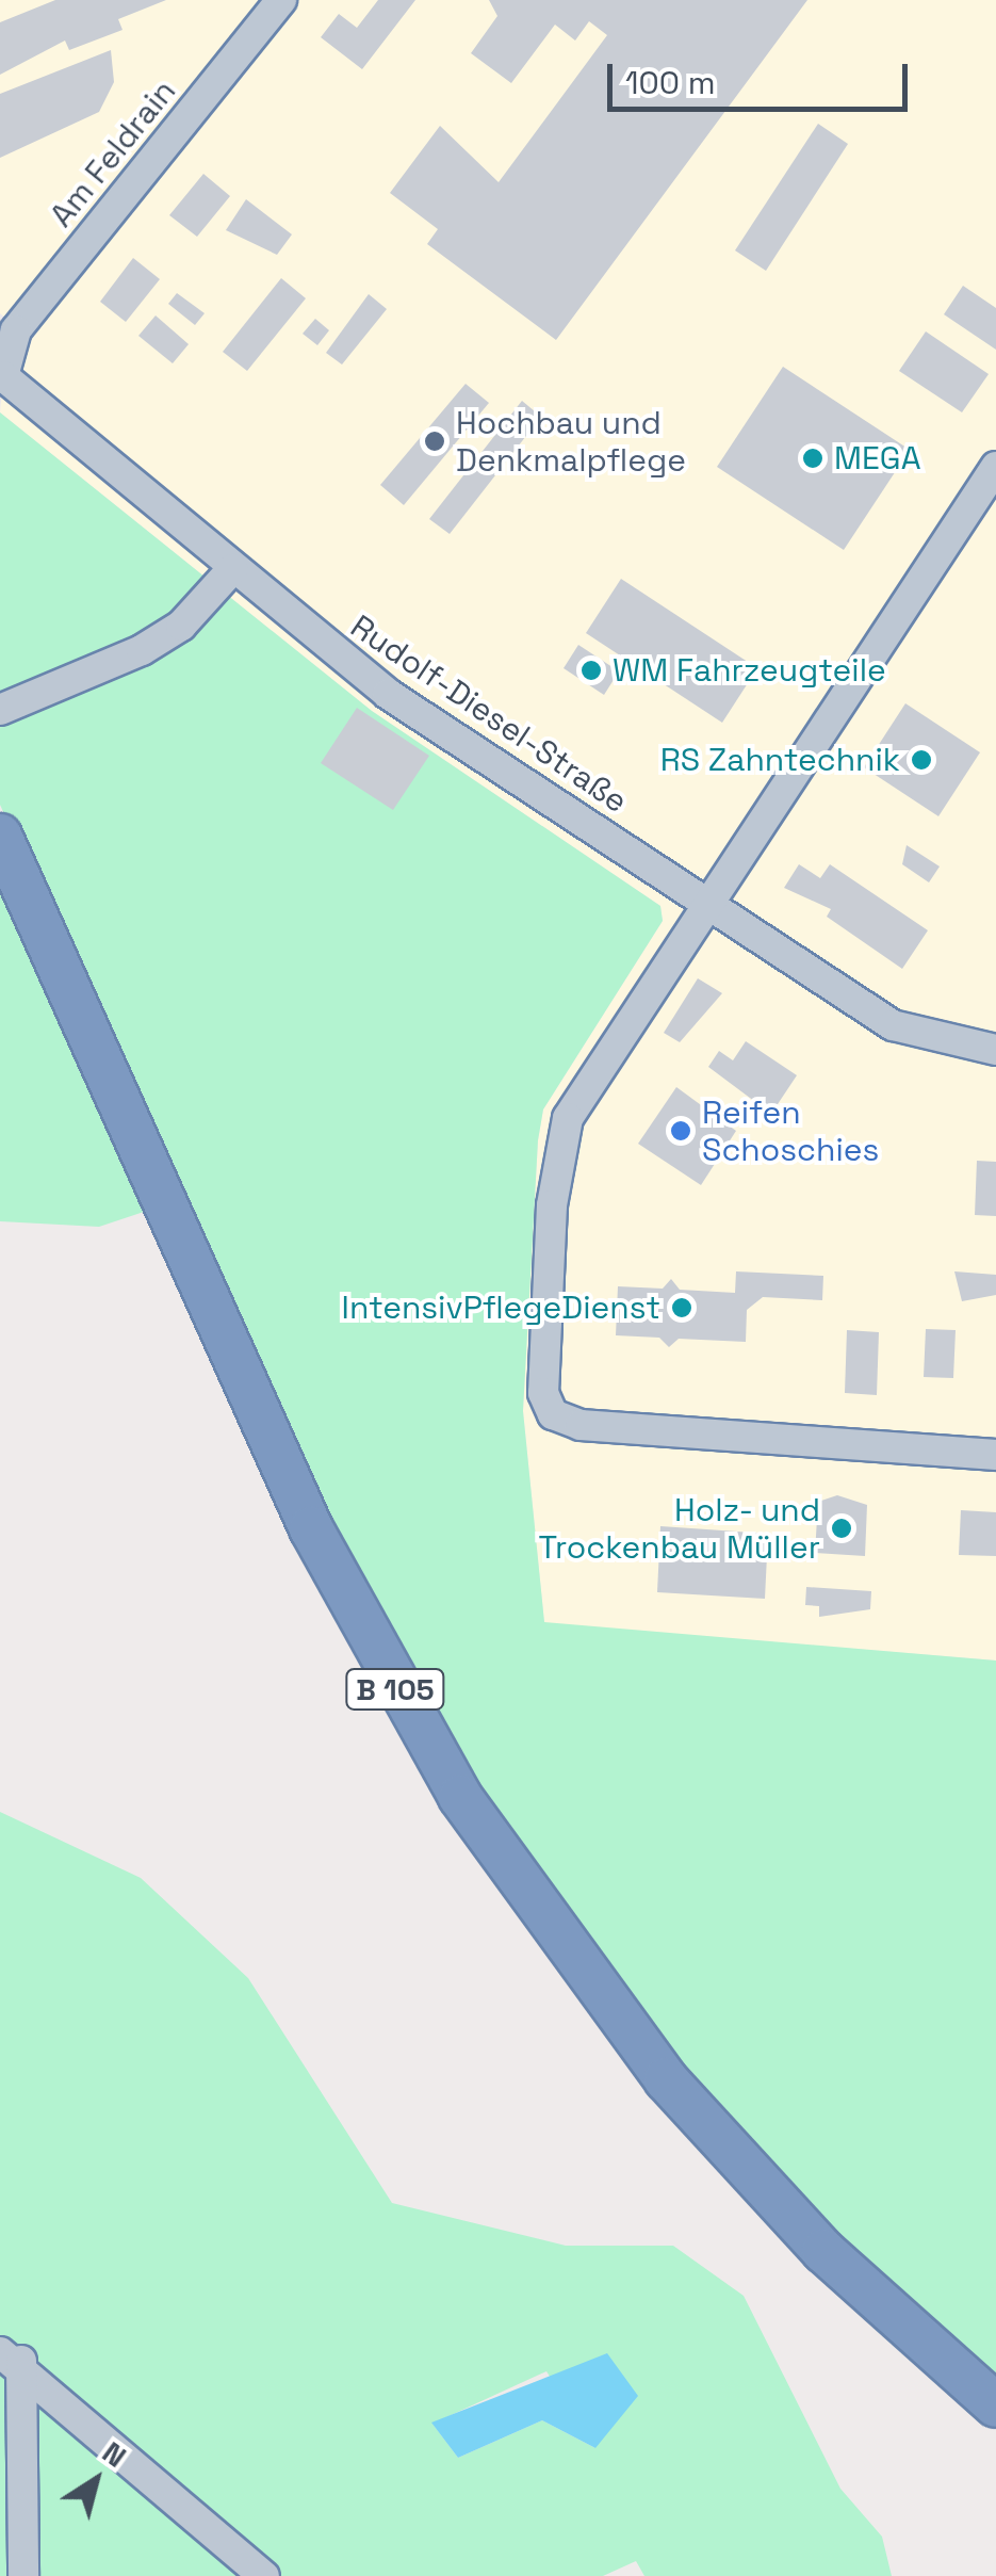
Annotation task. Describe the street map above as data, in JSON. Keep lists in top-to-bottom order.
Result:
{
  "streets": {
    "highway": ["B 105"],
    "street": ["Am Feldrain", "Rudolf-Diesel-Straße"]
  },
  "crossings": [
    ["Am Feldrain", "Rudolf-Diesel-Straße"]
  ],
  "places": [
    "Hochbau und Denkmalpflege",
    "MEGA",
    "WM Fahrzeugteile",
    "RS Zahntechnik",
    "Reifen Schoschies",
    "IntensivPflegeDienst",
    "Holz- und Trockenbau Müller"
  ],
  "scale_bar": "100 m",
  "north": "top right"
}
